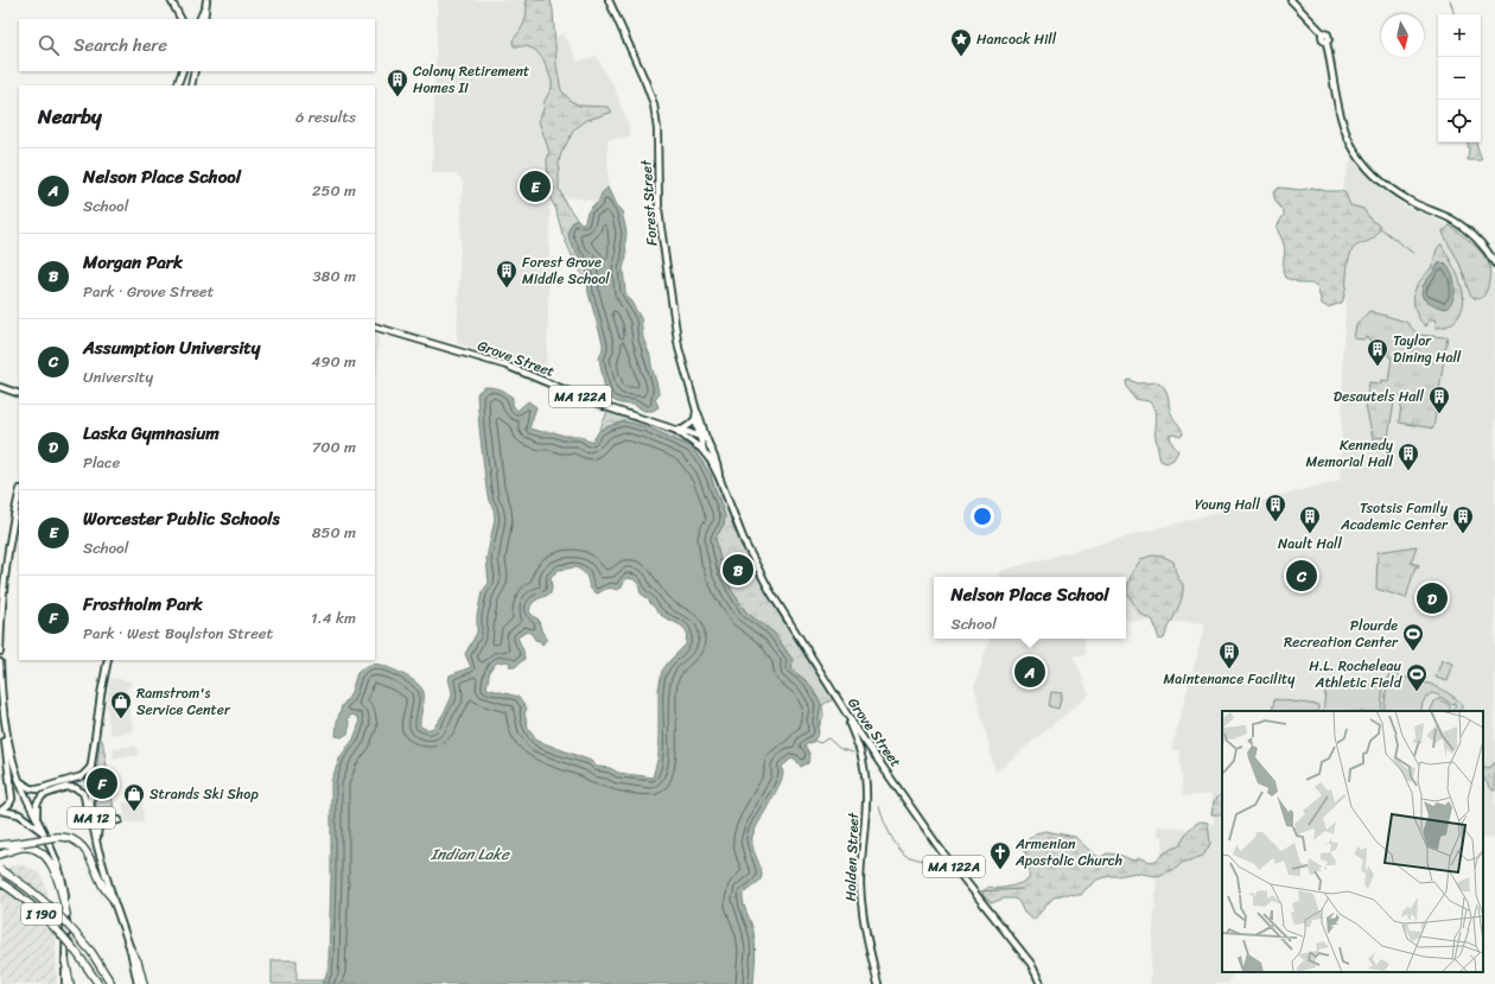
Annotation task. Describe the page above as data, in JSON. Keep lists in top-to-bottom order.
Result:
{
  "streets": {
    "highway": ["I 190"],
    "main road": [
      "Forest Street",
      "Grove Street",
      "MA 122A",
      "MA 12",
      "Holden Street"
    ]
  },
  "crossings": [
    ["Forest Street", "Grove Street"],
    ["Grove Street", "Holden Street"]
  ],
  "water": ["Indian Lake"],
  "places": {
    "place": ["Hancock Hill"],
    "building": [
      "Colony Retirement Homes II",
      "Forest Grove Middle School",
      "Taylor Dining Hall",
      "Desautels Hall",
      "Kennedy Memorial Hall",
      "Young Hall",
      "Nault Hall",
      "Tsotsis Family Academic Center",
      "Maintenance Facility"
    ],
    "sports": ["Plourde Recreation Center", "H.L. Rocheleau Athletic Field"],
    "shop": ["Ramstrom's Service Center", "Strands Ski Shop"],
    "church": ["Armenian Apostolic Church"]
  },
  "north": "bottom",
  "page": {
    "map_buttons": ["+", "−"],
    "search": "Search here",
    "heading": ["Nearby", "6 results"],
    "list": [
      {
        "mark": "A",
        "name": "Nelson Place School",
        "note": "School",
        "value": "250 m"
      },
      {
        "mark": "B",
        "name": "Morgan Park",
        "note": "Park · Grove Street",
        "value": "380 m"
      },
      {
        "mark": "C",
        "name": "Assumption University",
        "note": "University",
        "value": "490 m"
      },
      {
        "mark": "D",
        "name": "Laska Gymnasium",
        "note": "Place",
        "value": "700 m"
      },
      {
        "mark": "E",
        "name": "Worcester Public Schools",
        "note": "School",
        "value": "850 m"
      },
      {
        "mark": "F",
        "name": "Frostholm Park",
        "note": "Park · West Boylston Street",
        "value": "1.4 km"
      }
    ],
    "pins": [
      "E",
      "B",
      "C",
      "D",
      "A",
      "F"
    ],
    "popup": ["Nelson Place School", "School"]
  }
}
